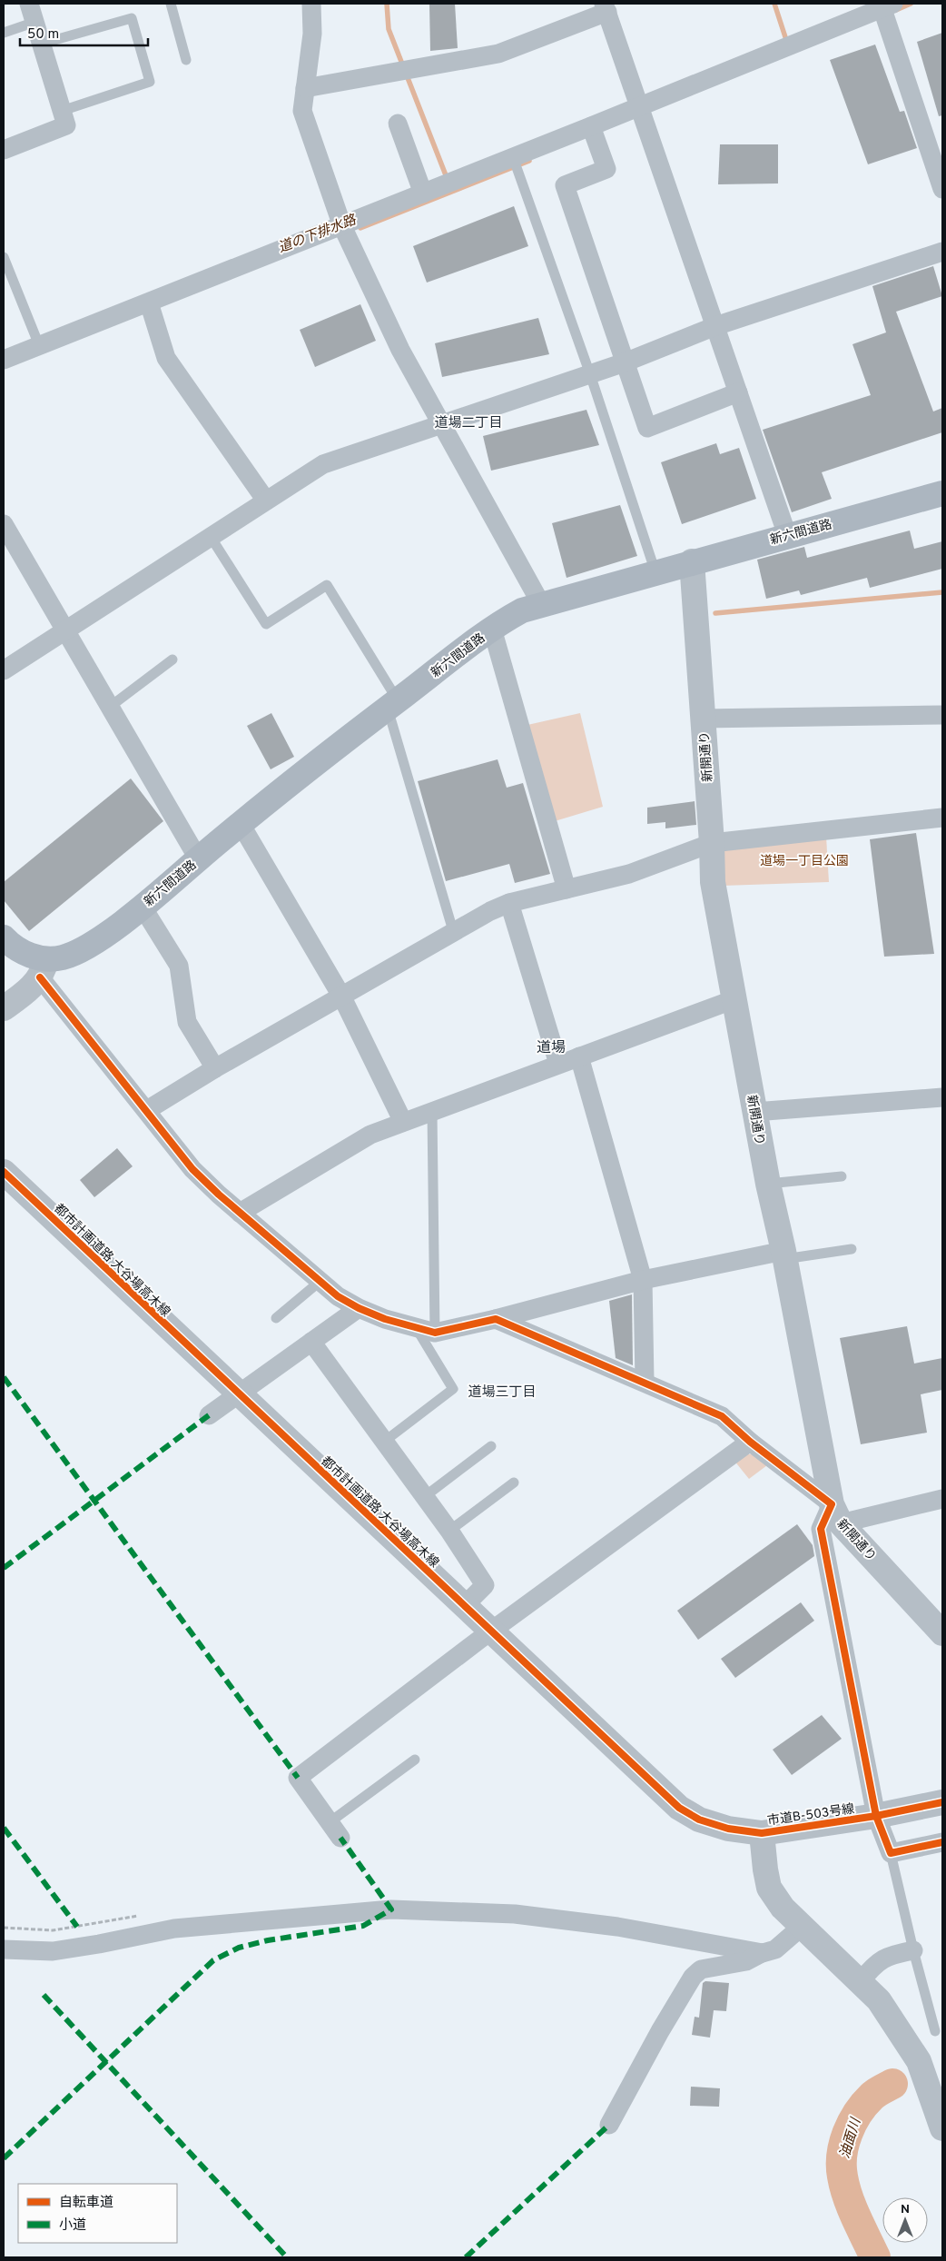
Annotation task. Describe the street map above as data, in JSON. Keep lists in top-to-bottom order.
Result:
{
  "streets": {
    "main road": ["新六間道路"],
    "street": ["新開通り", "都市計画道路 大谷場高木線", "市道B-503号線"]
  },
  "crossings": [
    ["新六間道路", "新開通り"],
    ["都市計画道路 大谷場高木線", "市道B-503号線"]
  ],
  "districts": ["道場二丁目", "道場", "道場三丁目"],
  "water": ["道の下排水路", "油面川"],
  "parks": ["道場一丁目公園"],
  "legend": ["自転車道", "小道"],
  "scale_bar": "50 m",
  "north": "top"
}
